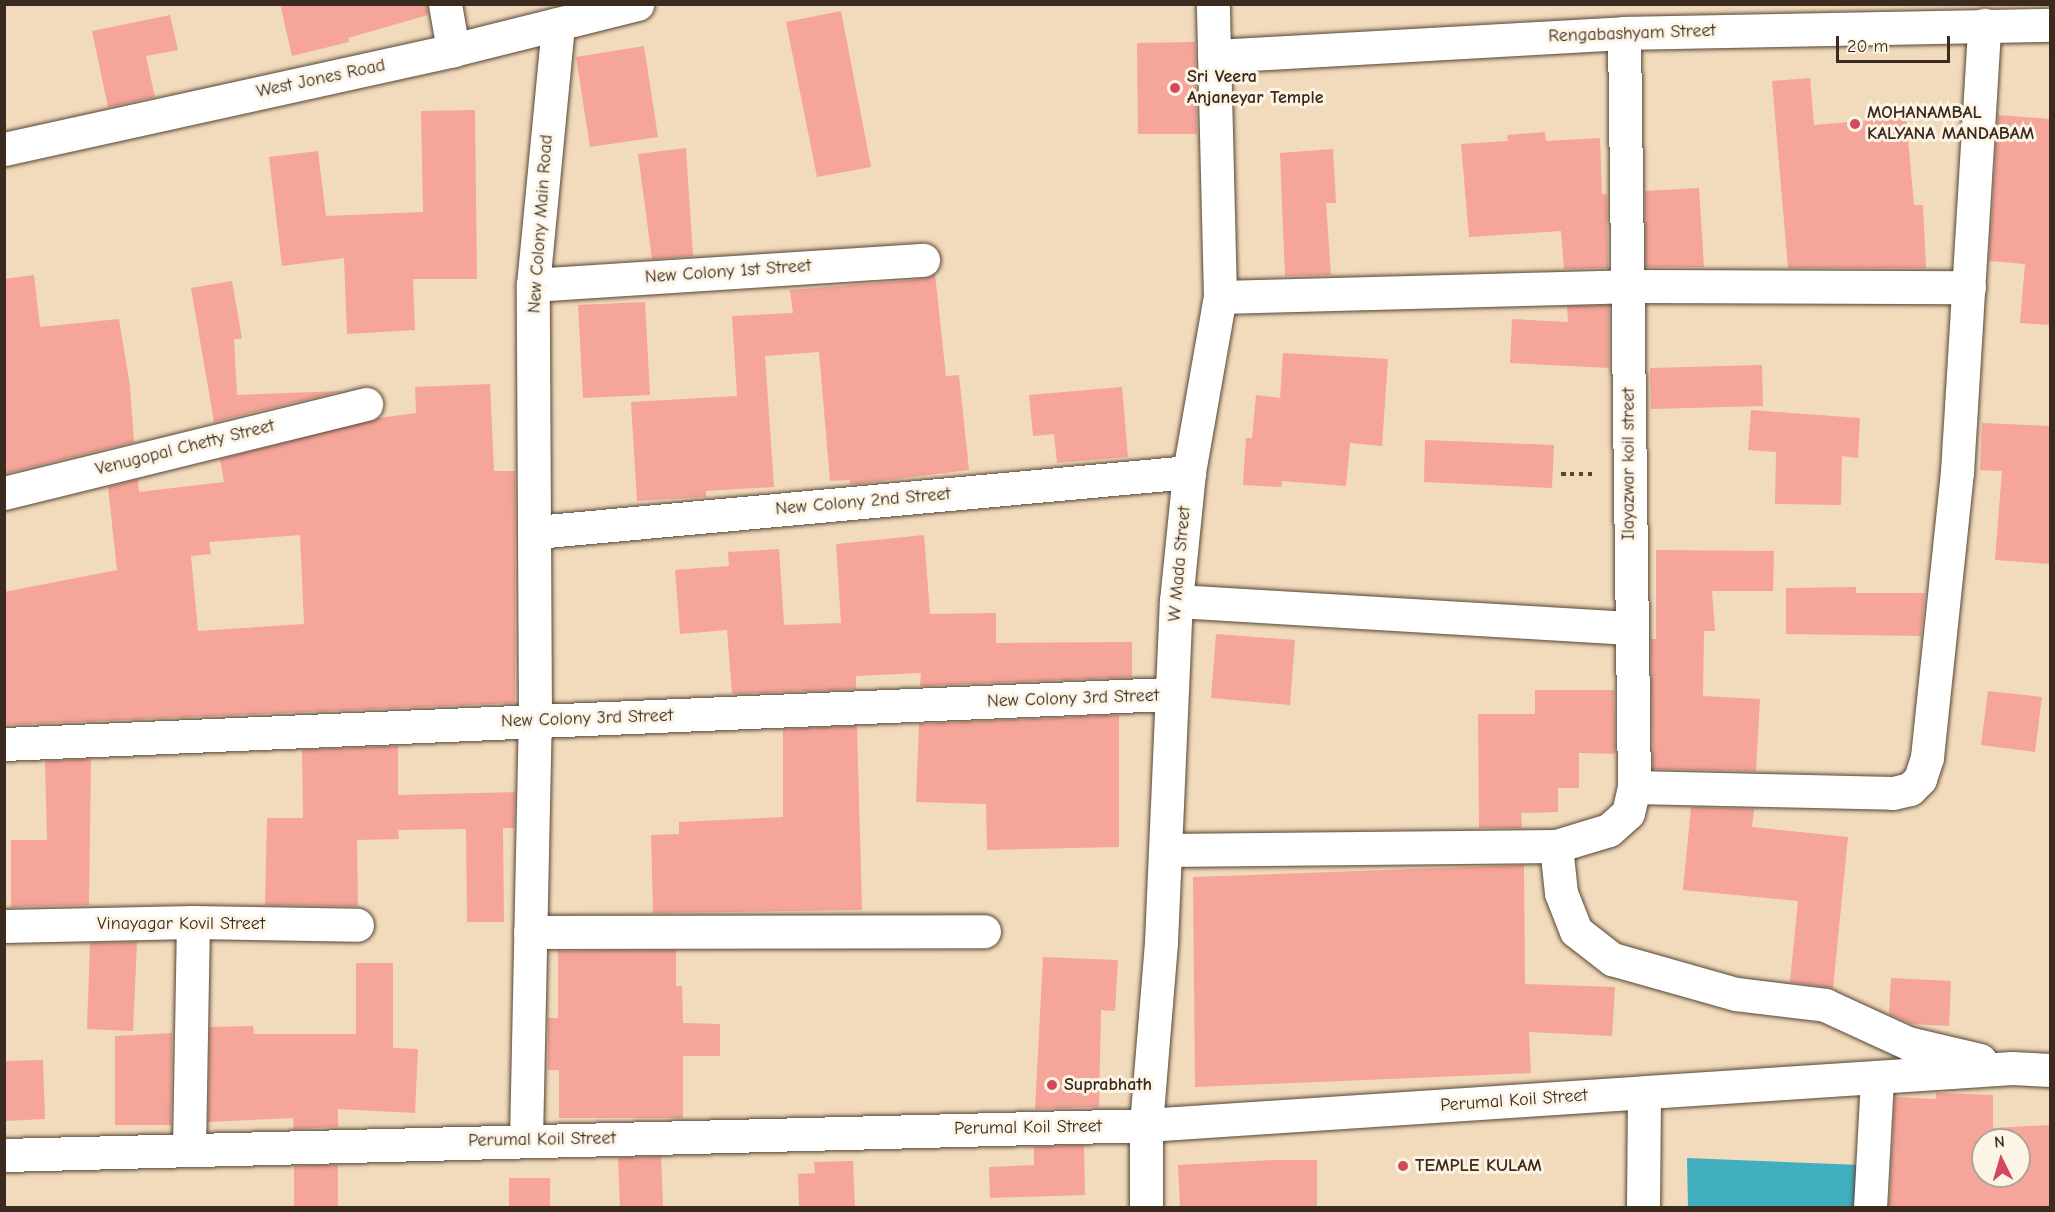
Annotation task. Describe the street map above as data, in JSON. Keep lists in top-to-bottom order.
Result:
{
  "streets": {
    "street": [
      "Rengabashyam Street",
      "West Jones Road",
      "New Colony Main Road",
      "New Colony 1st Street",
      "Venugopal Chetty Street",
      "Ilayazwar koil street",
      "New Colony 2nd Street",
      "W Mada Street",
      "New Colony 3rd Street",
      "Vinayagar Kovil Street",
      "Perumal Koil Street"
    ]
  },
  "crossings": [
    ["Rengabashyam Street", "Ilayazwar koil street"],
    ["Rengabashyam Street", "W Mada Street"],
    ["West Jones Road", "New Colony Main Road"],
    ["New Colony Main Road", "New Colony 1st Street"],
    ["New Colony Main Road", "New Colony 2nd Street"],
    ["New Colony Main Road", "New Colony 3rd Street"],
    ["New Colony Main Road", "Perumal Koil Street"],
    ["Ilayazwar koil street", "W Mada Street"],
    ["New Colony 2nd Street", "W Mada Street"],
    ["W Mada Street", "New Colony 3rd Street"],
    ["W Mada Street", "Perumal Koil Street"]
  ],
  "places": [
    "Sri Veera Anjaneyar Temple",
    "MOHANAMBAL KALYANA MANDABAM",
    "Suprabhath",
    "TEMPLE KULAM"
  ],
  "scale_bar": "20 m",
  "north": "top"
}
